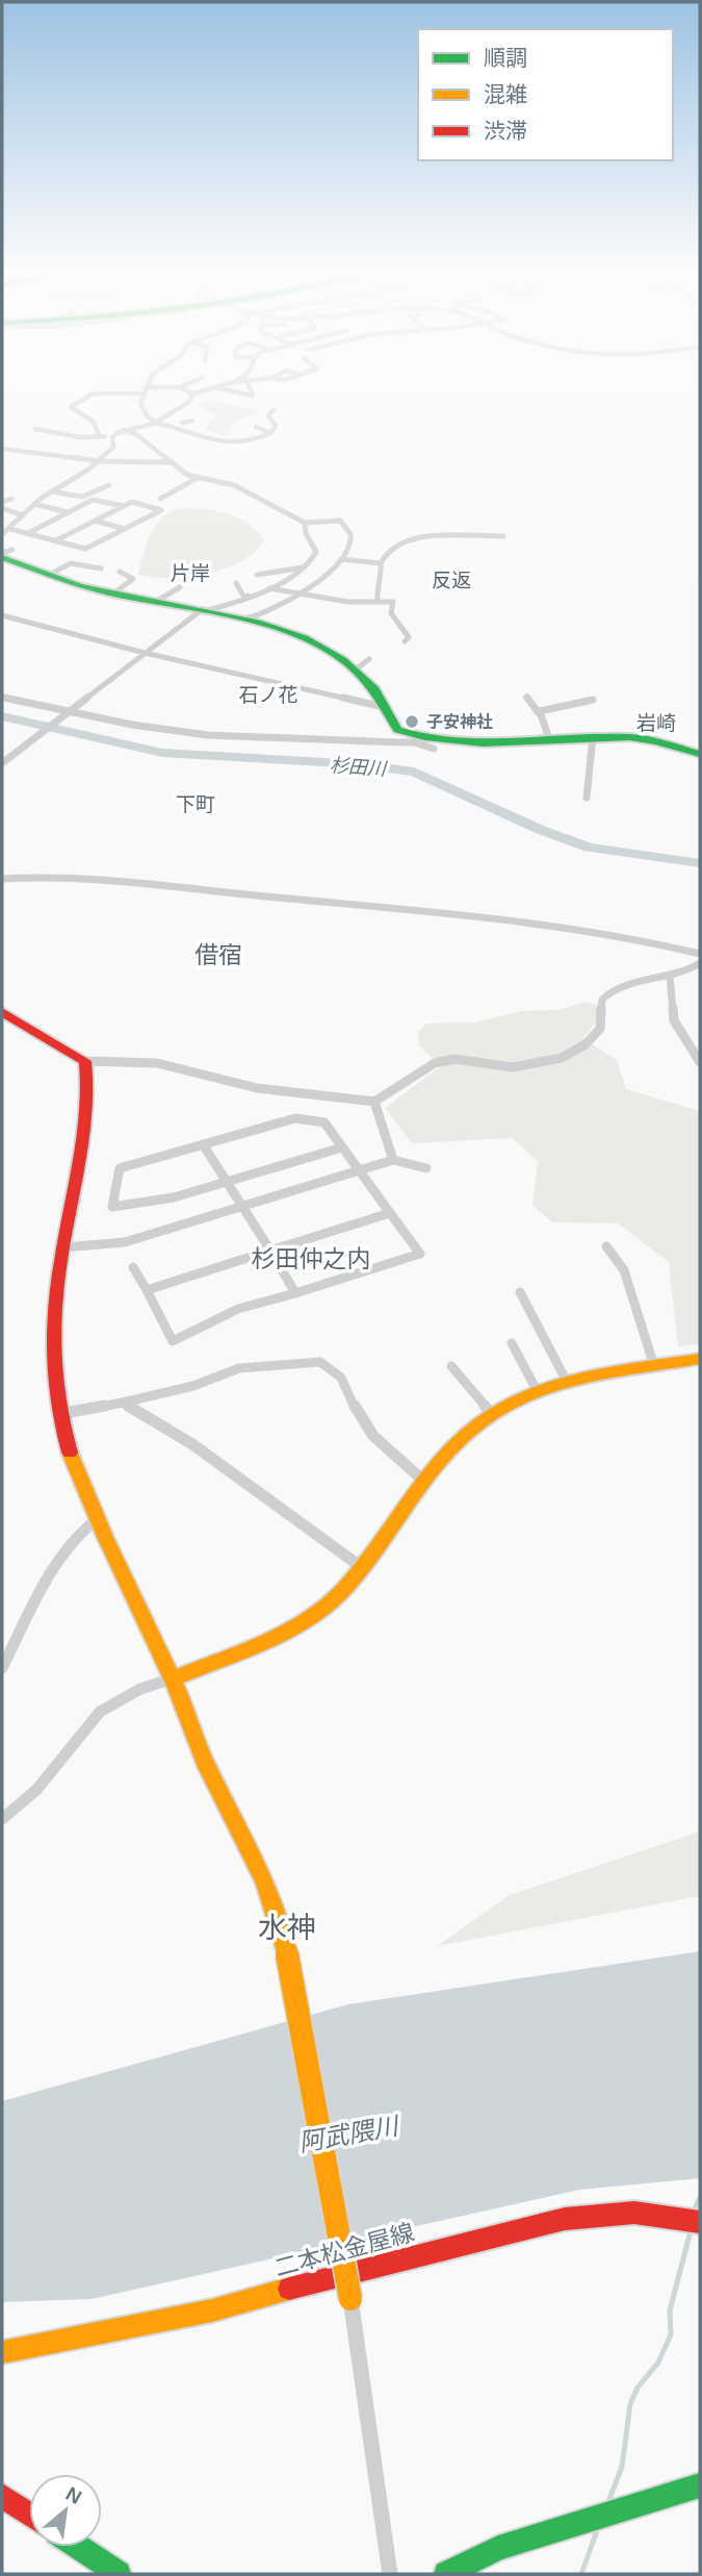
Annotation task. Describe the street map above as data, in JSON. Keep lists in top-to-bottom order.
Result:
{
  "streets": {
    "main road": ["二本松金屋線"]
  },
  "districts": [
    "片岸",
    "反返",
    "石ノ花",
    "岩崎",
    "下町",
    "借宿",
    "杉田仲之内",
    "水神"
  ],
  "water": ["杉田川", "阿武隈川"],
  "places": ["子安神社"],
  "legend": ["順調", "混雑", "渋滞"],
  "north": "top right"
}
